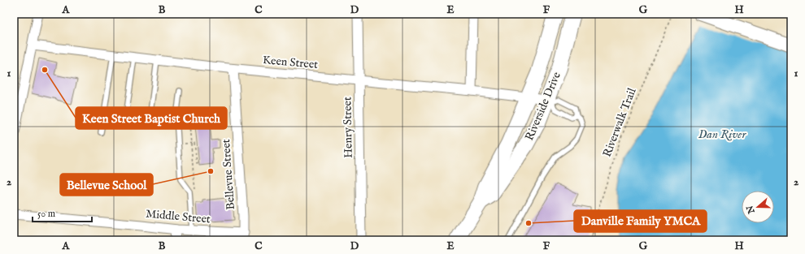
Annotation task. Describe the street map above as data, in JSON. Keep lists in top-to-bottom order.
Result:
{
  "streets": {
    "main road": ["Riverside Drive"],
    "street": [
      "Keen Street",
      "Henry Street",
      "Bellevue Street",
      "Middle Street"
    ],
    "path": ["Riverwalk Trail"]
  },
  "crossings": [
    ["Keen Street", "Riverside Drive"],
    ["Keen Street", "Henry Street"],
    ["Keen Street", "Bellevue Street"],
    ["Bellevue Street", "Middle Street"]
  ],
  "water": ["Dan River"],
  "places": ["Keen Street Baptist Church", "Bellevue School", "Danville Family YMCA"],
  "scale_bar": "50 m",
  "north": "left",
  "grid": {
    "columns": [
      "A",
      "B",
      "C",
      "D",
      "E",
      "F",
      "G",
      "H"
    ],
    "rows": ["1", "2"]
  }
}
